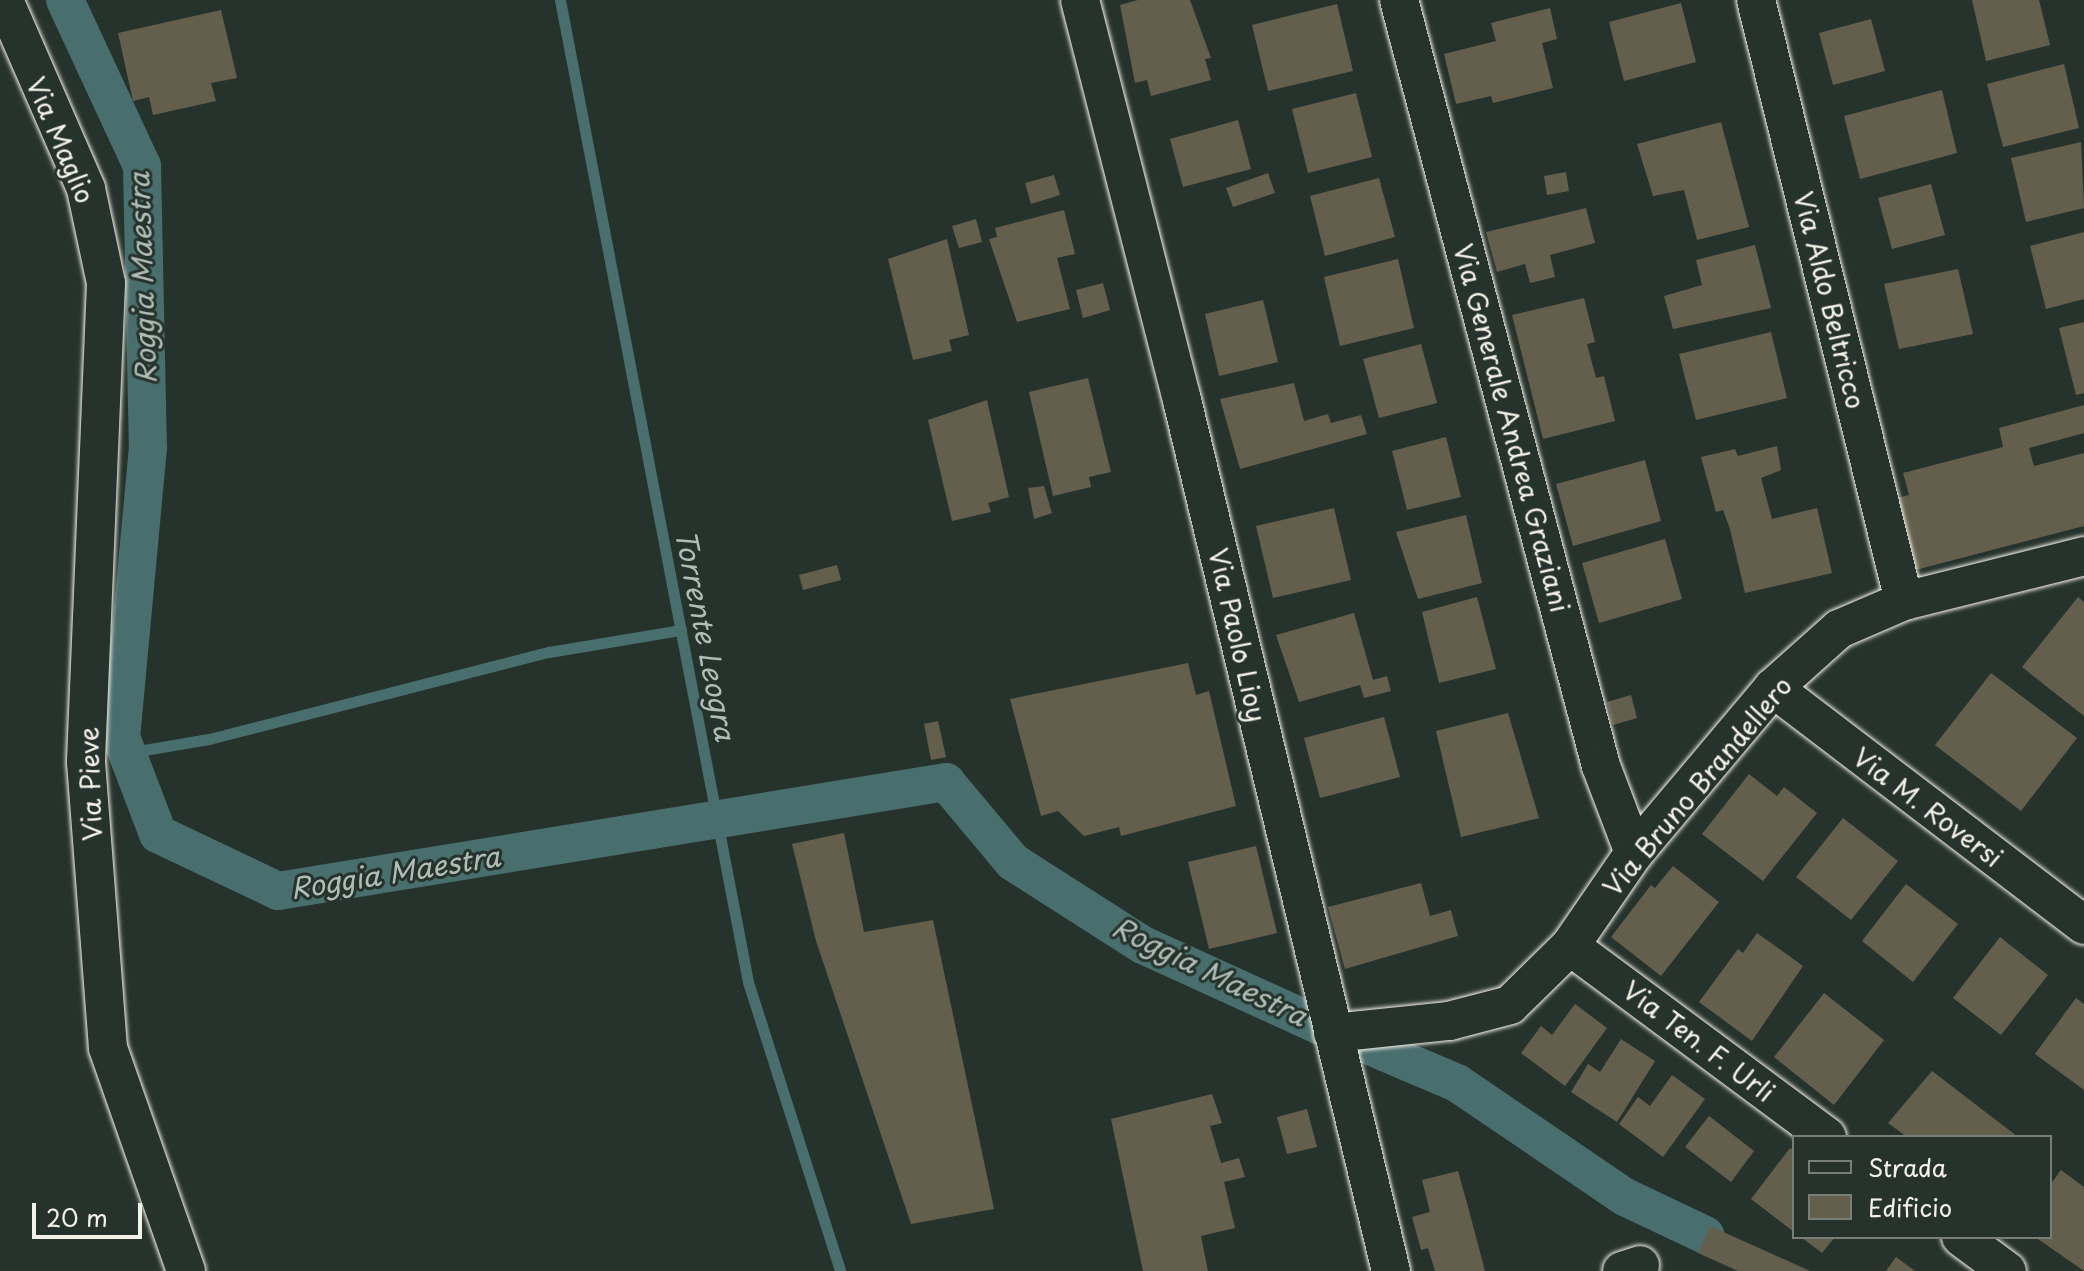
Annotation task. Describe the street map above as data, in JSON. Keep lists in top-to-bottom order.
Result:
{
  "streets": {
    "street": [
      "Via Maglio",
      "Via Aldo Beltricco",
      "Via Generale Andrea Graziani",
      "Via Paolo Lioy",
      "Via Pieve",
      "Via Bruno Brandellero",
      "Via M. Roversi",
      "Via Ten. F. Urli"
    ]
  },
  "crossings": [
    ["Via Maglio", "Via Pieve"],
    ["Via Aldo Beltricco", "Via Bruno Brandellero"],
    ["Via Generale Andrea Graziani", "Via Bruno Brandellero"],
    ["Via Paolo Lioy", "Via Bruno Brandellero"],
    ["Via Bruno Brandellero", "Via M. Roversi"],
    ["Via Bruno Brandellero", "Via Ten. F. Urli"]
  ],
  "water": ["Roggia Maestra", "Torrente Leogra"],
  "legend": ["Strada", "Edificio"],
  "scale_bar": "20 m"
}
